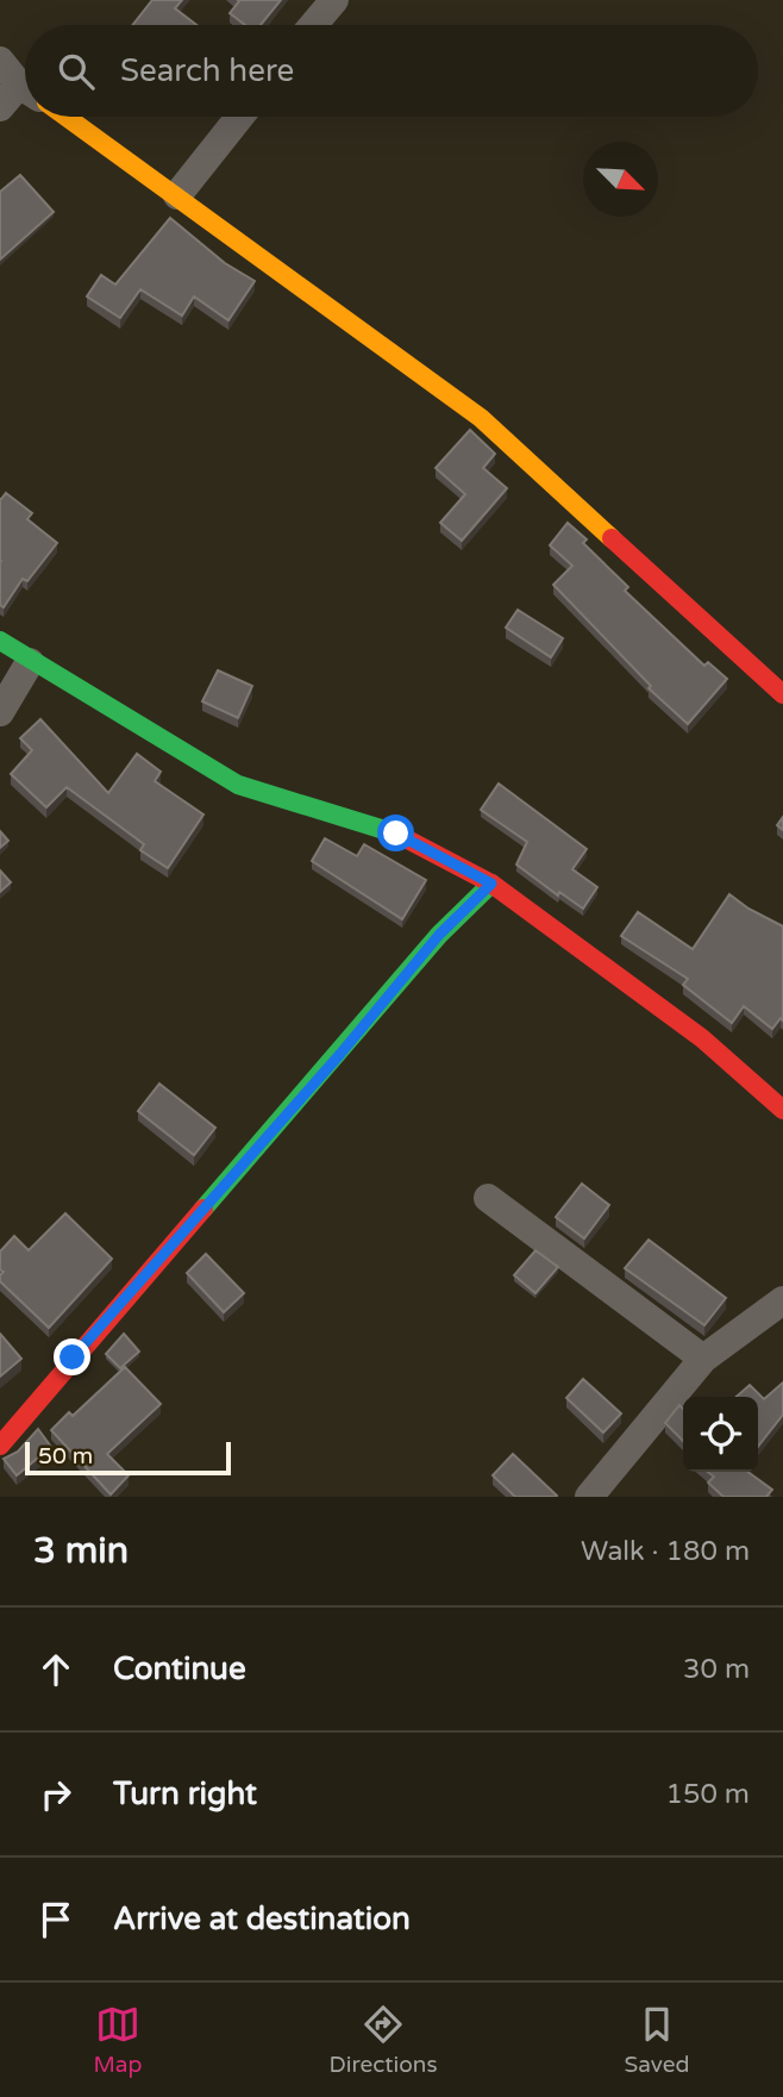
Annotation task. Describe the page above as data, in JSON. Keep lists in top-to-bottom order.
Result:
{
  "scale_bar": "50 m",
  "north": "bottom right",
  "page": {
    "search": "Search here",
    "scale": "50 m",
    "heading": ["3 min", "Walk · 180 m"],
    "list": [
      ["Continue", "30 m"],
      ["Turn right", "150 m"],
      "Arrive at destination"
    ],
    "nav": ["Map", "Directions", "Saved"]
  }
}
